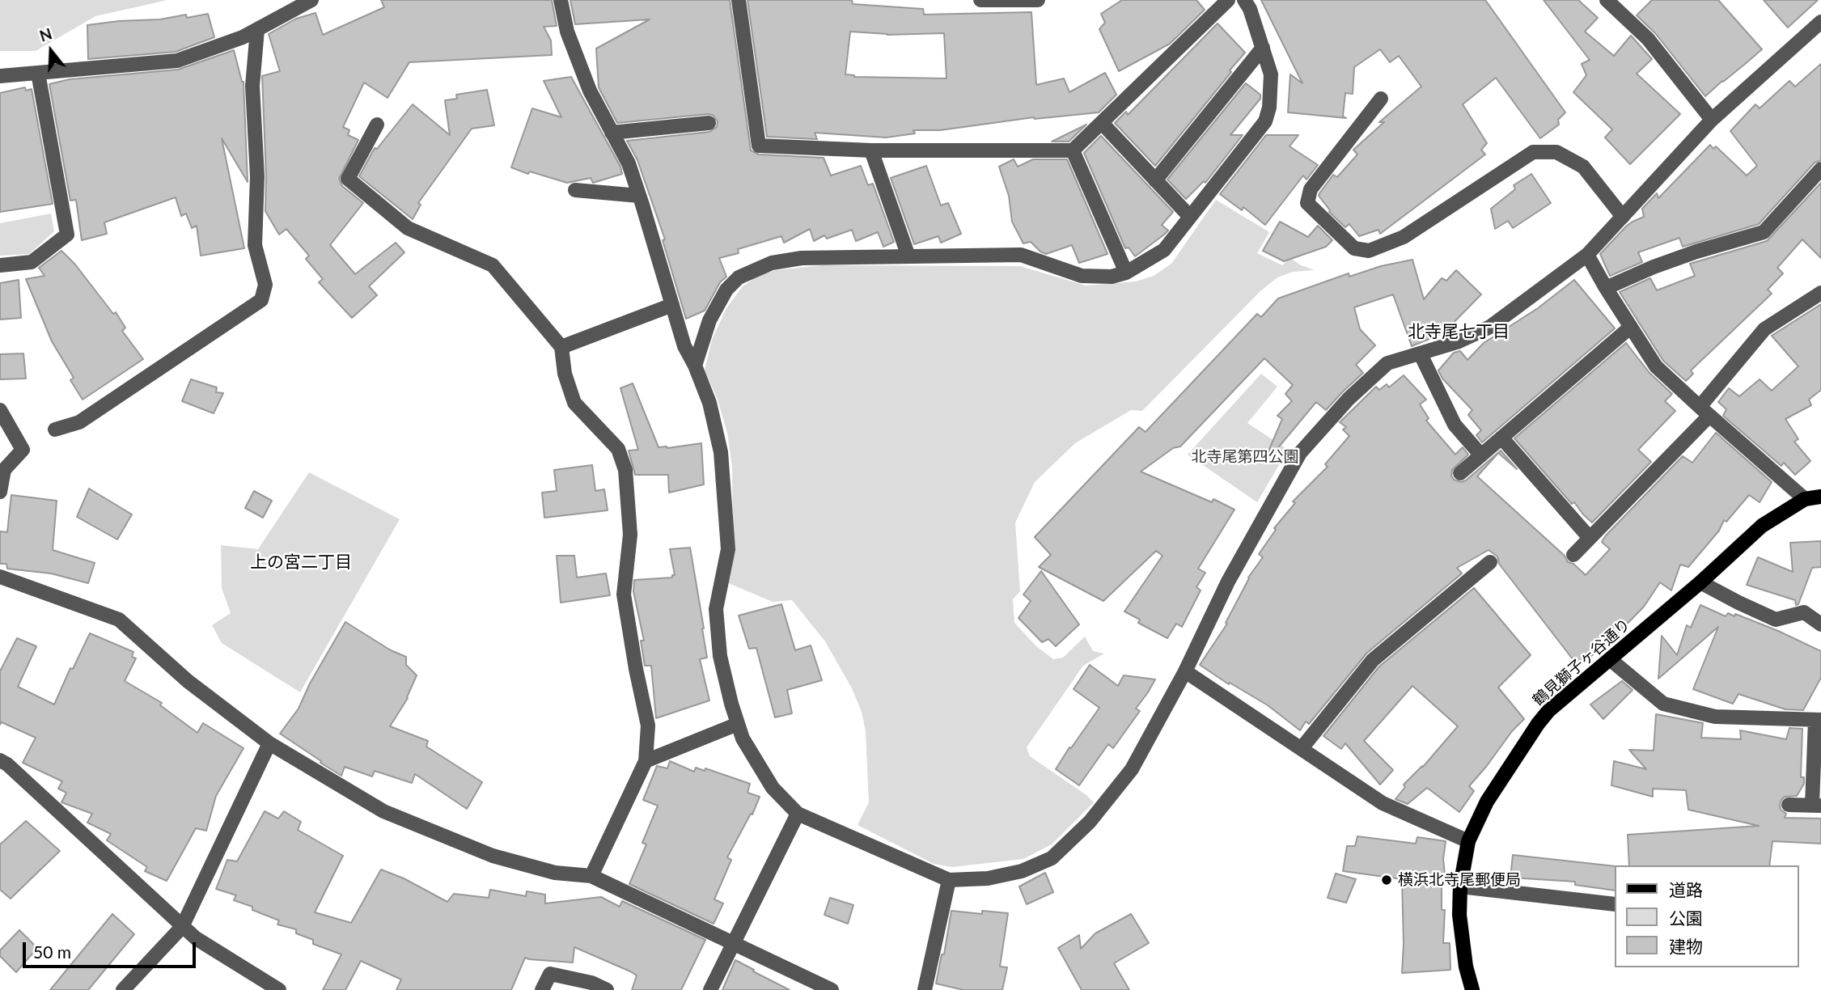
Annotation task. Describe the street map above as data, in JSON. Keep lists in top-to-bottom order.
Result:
{
  "streets": {
    "main road": ["鶴見獅子ヶ谷通り"]
  },
  "districts": ["北寺尾七丁目", "上の宮二丁目"],
  "parks": ["北寺尾第四公園"],
  "places": ["横浜北寺尾郵便局"],
  "legend": ["道路", "公園", "建物"],
  "scale_bar": "50 m",
  "north": "top"
}
